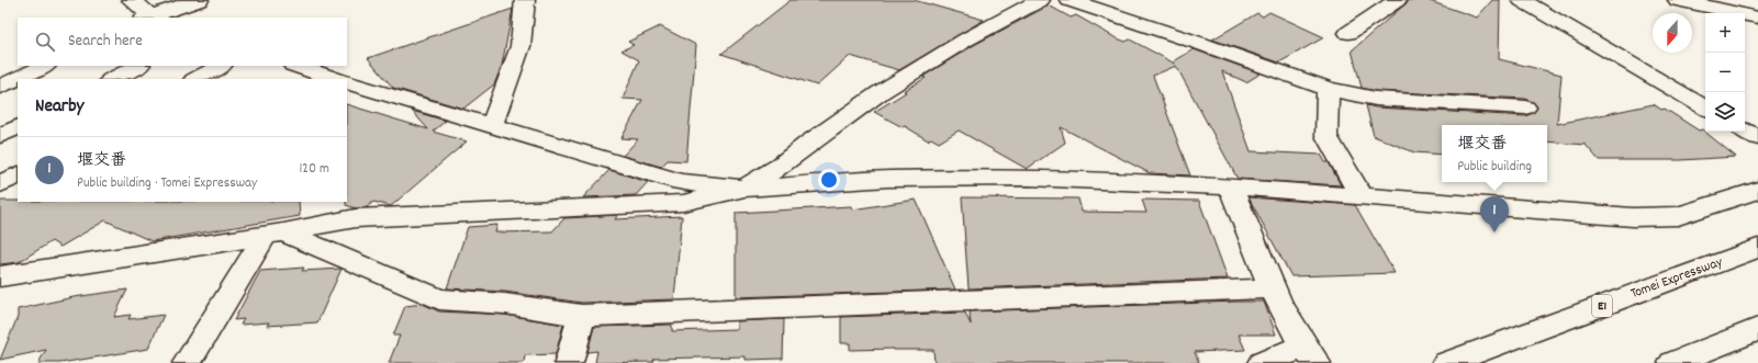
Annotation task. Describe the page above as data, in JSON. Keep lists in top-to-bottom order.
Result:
{
  "streets": {
    "main road": ["Tomei Expressway", "E1"]
  },
  "north": "bottom",
  "page": {
    "map_buttons": ["+", "−"],
    "search": "Search here",
    "heading": "Nearby",
    "popup": ["堰交番", "Public building"],
    "list": [
      {
        "mark": "1",
        "name": "堰交番",
        "note": "Public building · Tomei Expressway",
        "value": "120 m"
      }
    ],
    "pins": "1"
  }
}
